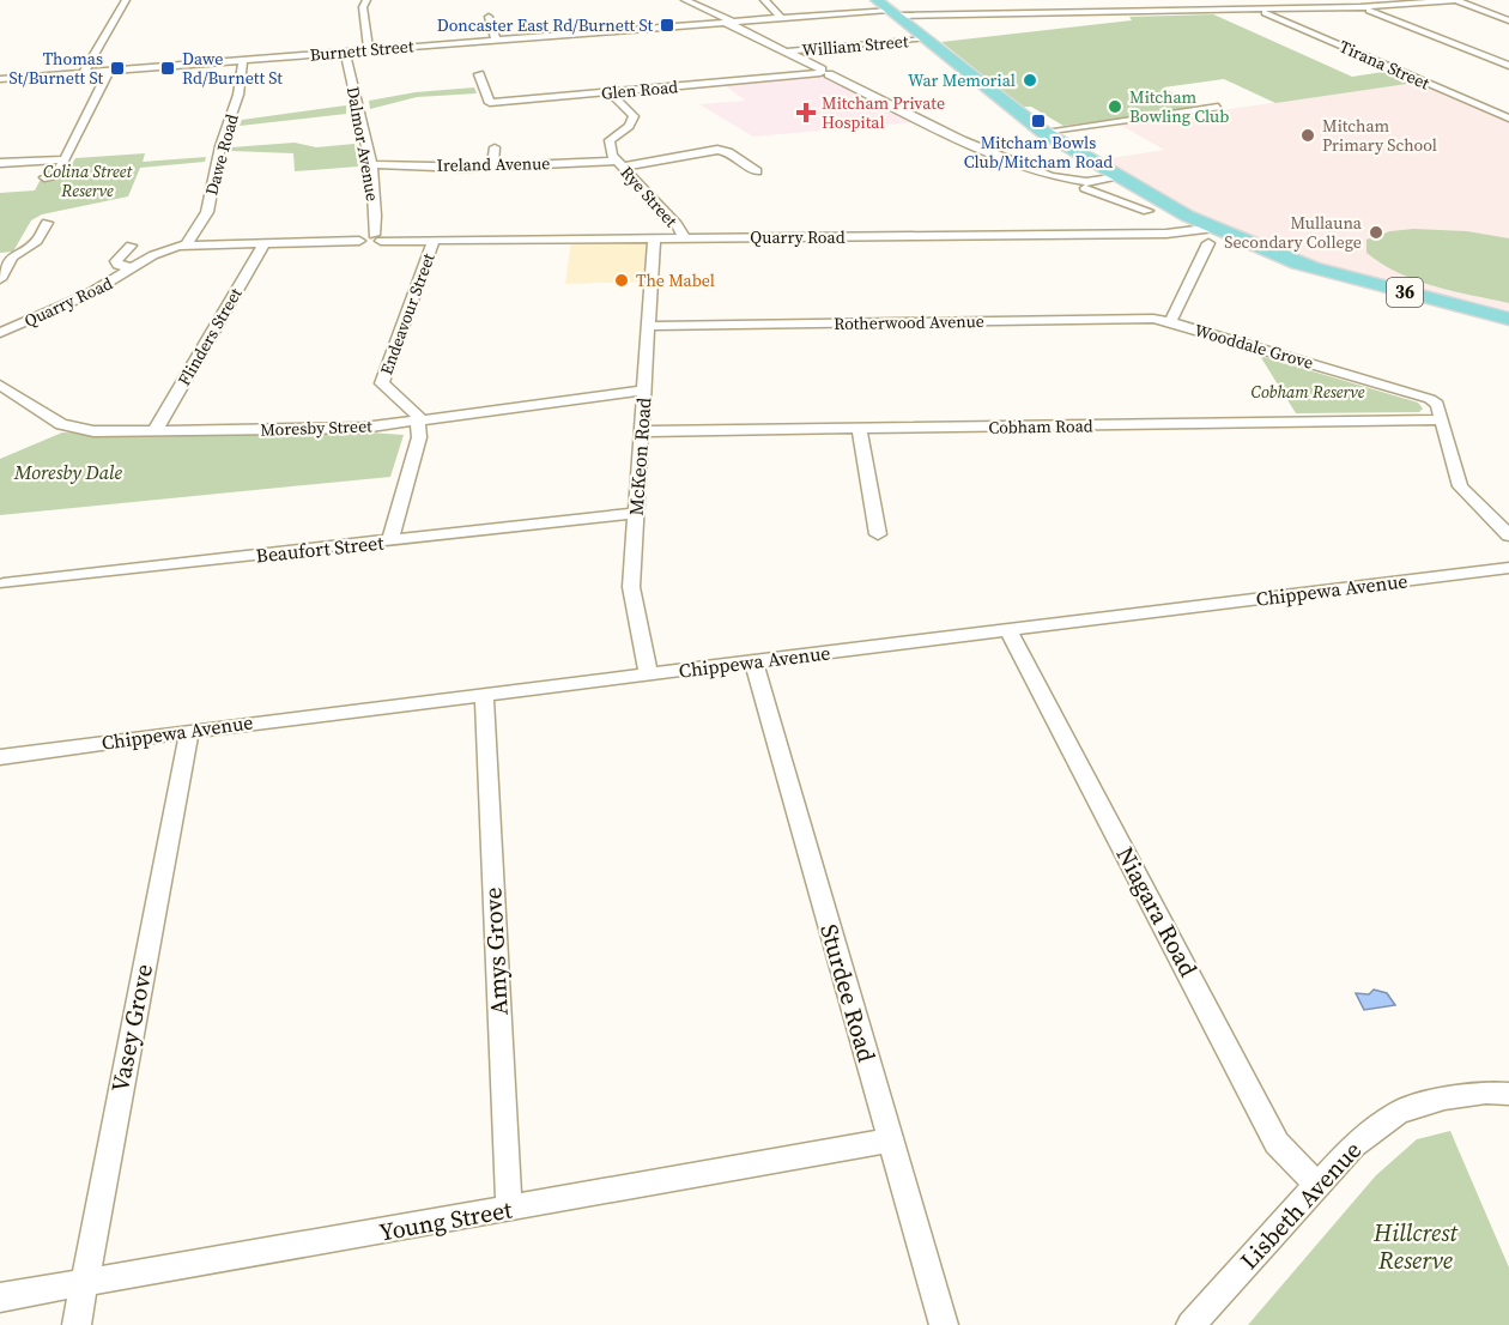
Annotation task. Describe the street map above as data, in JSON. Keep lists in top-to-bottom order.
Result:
{
  "streets": {
    "main road": ["36"],
    "street": [
      "William Street",
      "Burnett Street",
      "Tirana Street",
      "Glen Road",
      "Dalmor Avenue",
      "Dawe Road",
      "Ireland Avenue",
      "Rye Street",
      "Quarry Road",
      "Endeavour Street",
      "Rotherwood Avenue",
      "Flinders Street",
      "Wooddale Grove",
      "Cobham Road",
      "Moresby Street",
      "McKeon Road",
      "Beaufort Street",
      "Chippewa Avenue",
      "Niagara Road",
      "Amys Grove",
      "Sturdee Road",
      "Vasey Grove",
      "Lisbeth Avenue",
      "Young Street"
    ]
  },
  "crossings": [
    ["William Street", "36"],
    ["Burnett Street", "Tirana Street"],
    ["Burnett Street", "Dalmor Avenue"],
    ["Burnett Street", "Dawe Road"],
    ["Burnett Street", "36"],
    ["Glen Road", "Rye Street"],
    ["Dalmor Avenue", "Ireland Avenue"],
    ["Dalmor Avenue", "Quarry Road"],
    ["Dawe Road", "Quarry Road"],
    ["Ireland Avenue", "Rye Street"],
    ["Rye Street", "Quarry Road"],
    ["Quarry Road", "36"],
    ["Quarry Road", "Endeavour Street"],
    ["Quarry Road", "Flinders Street"],
    ["Quarry Road", "Wooddale Grove"],
    ["Quarry Road", "McKeon Road"],
    ["36", "Wooddale Grove"],
    ["Endeavour Street", "Moresby Street"],
    ["Rotherwood Avenue", "Wooddale Grove"],
    ["Rotherwood Avenue", "McKeon Road"],
    ["Flinders Street", "Moresby Street"],
    ["Wooddale Grove", "Cobham Road"],
    ["Cobham Road", "McKeon Road"],
    ["Moresby Street", "McKeon Road"],
    ["McKeon Road", "Beaufort Street"],
    ["McKeon Road", "Chippewa Avenue"],
    ["Chippewa Avenue", "Niagara Road"],
    ["Chippewa Avenue", "Amys Grove"],
    ["Chippewa Avenue", "Sturdee Road"],
    ["Chippewa Avenue", "Vasey Grove"],
    ["Niagara Road", "Lisbeth Avenue"],
    ["Amys Grove", "Young Street"],
    ["Sturdee Road", "Young Street"],
    ["Vasey Grove", "Young Street"]
  ],
  "parks": [
    "Colina Street Reserve",
    "Cobham Reserve",
    "Moresby Dale",
    "Hillcrest Reserve"
  ],
  "places": {
    "transit": [
      "Doncaster East Rd/Burnett St",
      "Thomas St/Burnett St",
      "Dawe Rd/Burnett St",
      "Mitcham Bowls Club/Mitcham Road"
    ],
    "other": [
      "War Memorial",
      "Mitcham Bowling Club",
      "Mitcham Primary School",
      "Mullauna Secondary College",
      "The Mabel"
    ],
    "health": ["Mitcham Private Hospital"]
  }
}
